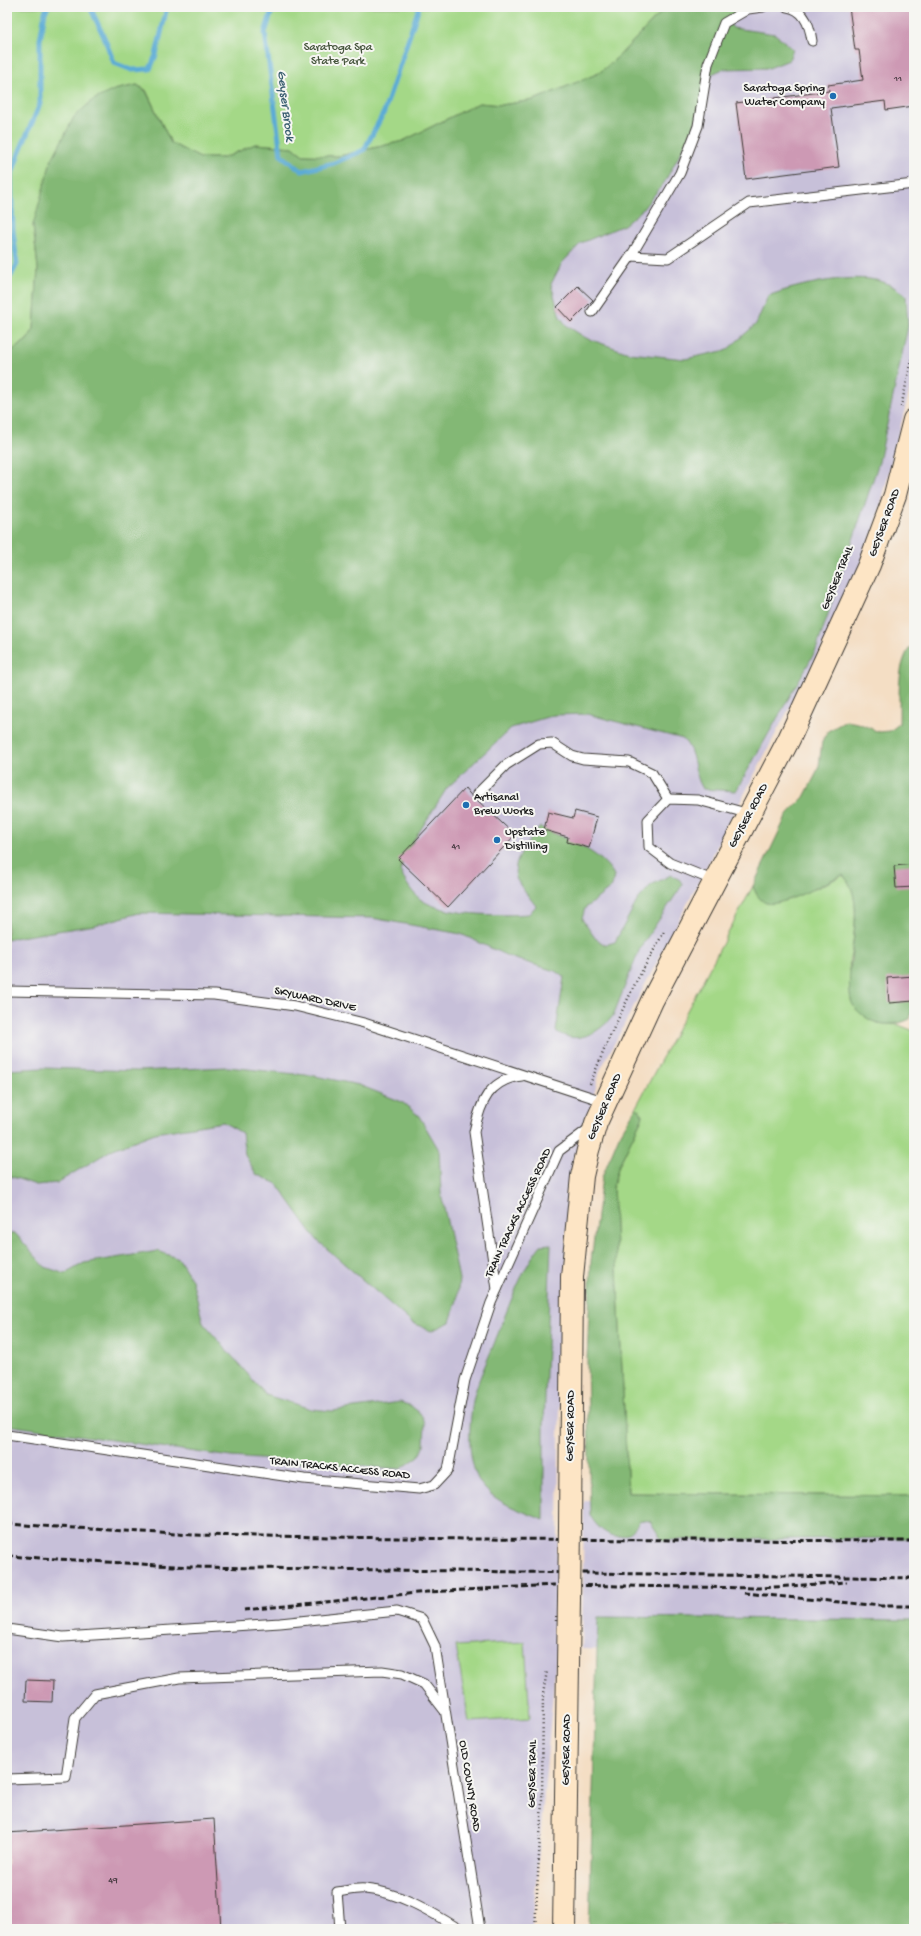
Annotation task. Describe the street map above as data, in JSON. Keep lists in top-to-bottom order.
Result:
{
  "streets": {
    "street": ["GEYSER ROAD"],
    "lane": ["SKYWARD DRIVE", "TRAIN TRACKS ACCESS ROAD", "OLD COUNTY ROAD"],
    "path": ["GEYSER TRAIL"]
  },
  "crossings": [
    ["GEYSER ROAD", "SKYWARD DRIVE"],
    ["GEYSER ROAD", "TRAIN TRACKS ACCESS ROAD"]
  ],
  "water": ["Geyser Brook"],
  "parks": ["Saratoga Spa State Park"],
  "places": ["Saratoga Spring Water Company", "Artisanal Brew Works", "Upstate Distilling"],
  "house_numbers": ["11", "41", "49"]
}
